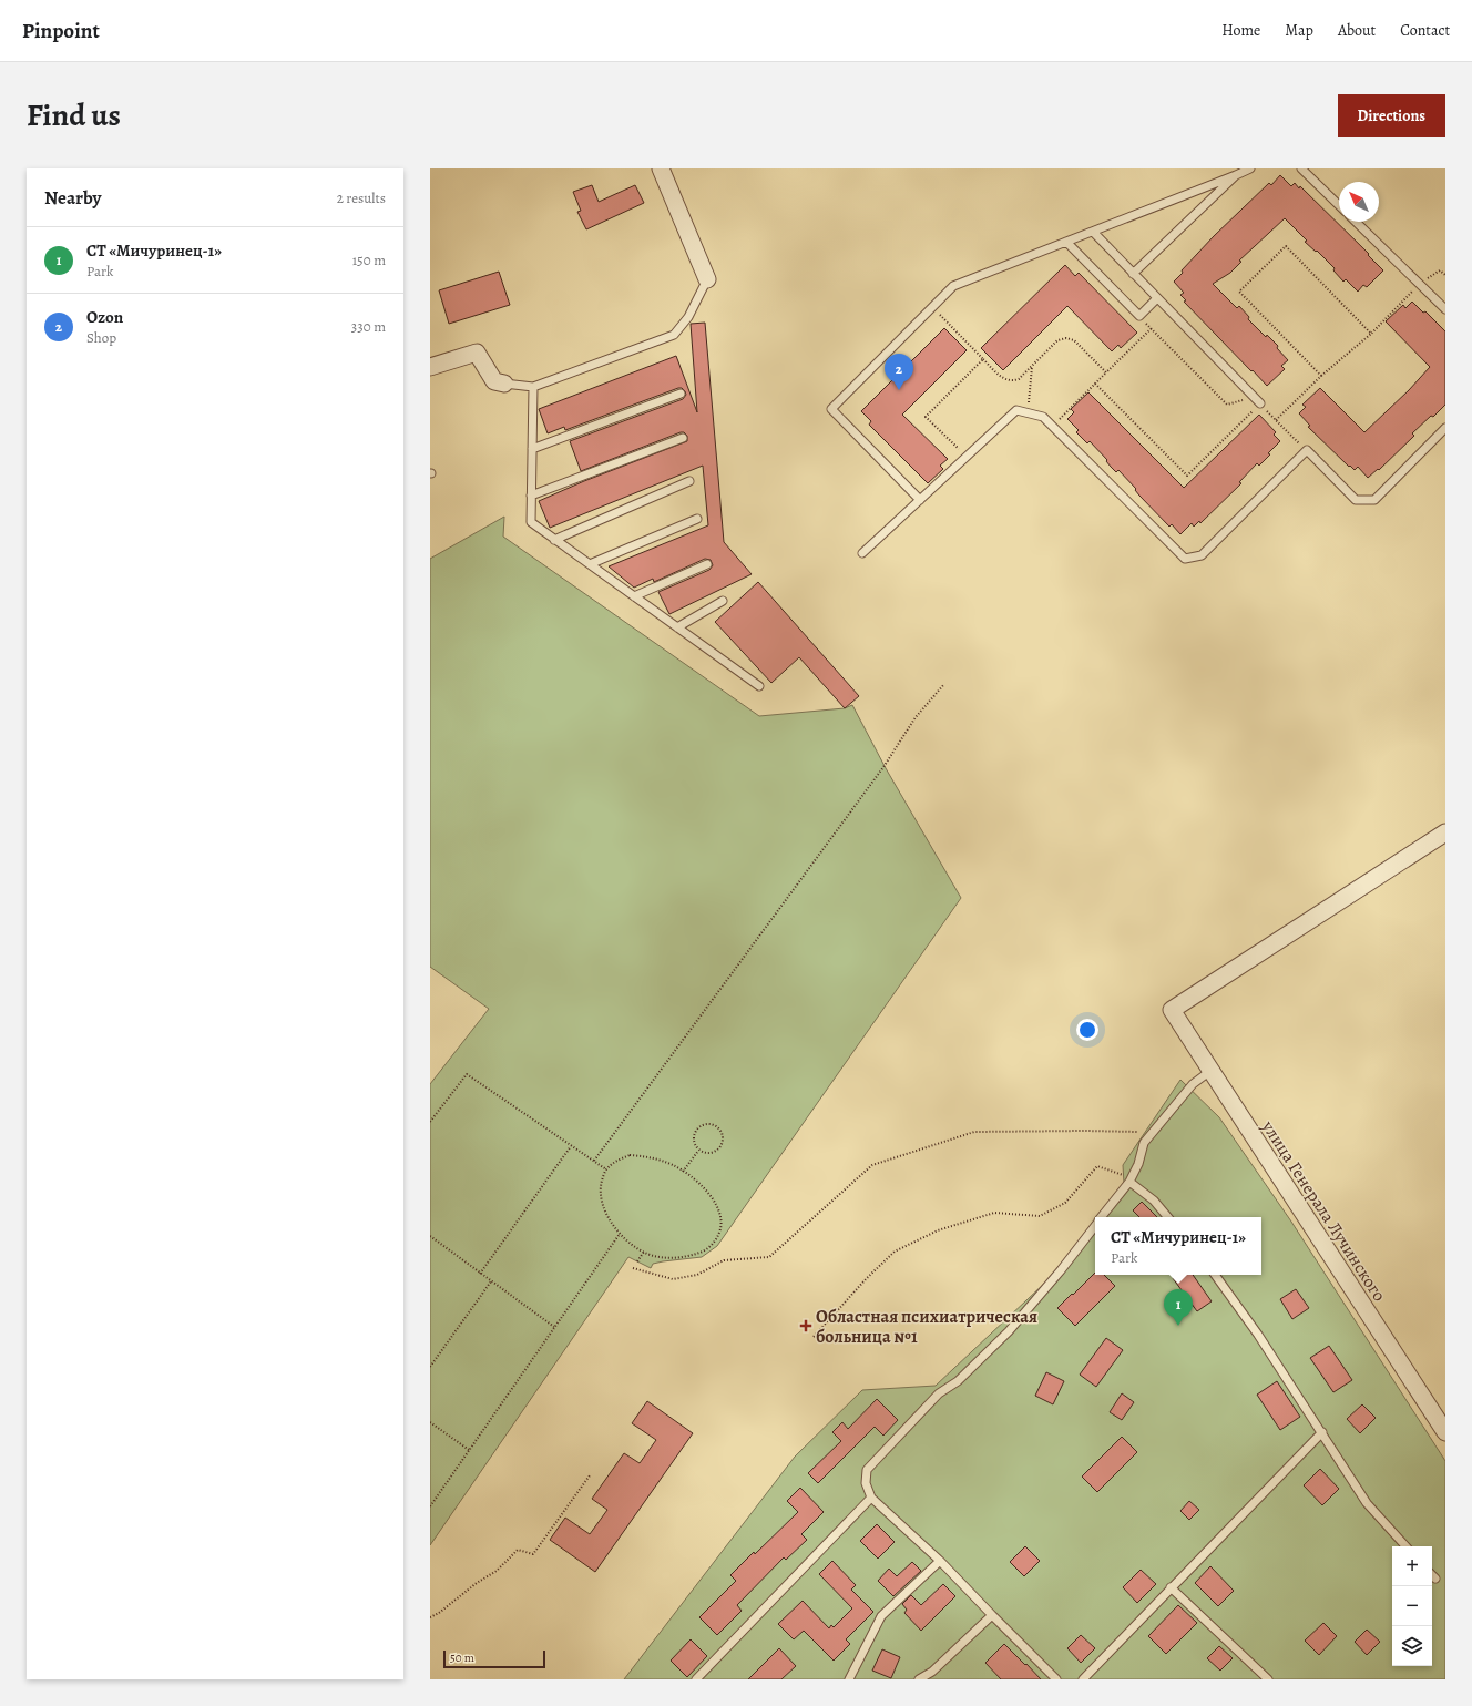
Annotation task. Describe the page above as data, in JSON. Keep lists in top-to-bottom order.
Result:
{
  "streets": {
    "street": ["улица Генерала Лучинского"]
  },
  "places": {
    "health": ["Областная психиатрическая больница №1"]
  },
  "scale_bar": "50 m",
  "north": "top left",
  "page": {
    "header": "Pinpoint",
    "nav": [
      "Home",
      "Map",
      "About",
      "Contact"
    ],
    "title": "Find us",
    "buttons": "Directions",
    "heading": ["Nearby", "2 results"],
    "list": [
      {
        "mark": "1",
        "name": "СТ «Мичуринец-1»",
        "note": "Park",
        "value": "150 m"
      },
      {
        "mark": "2",
        "name": "Ozon",
        "note": "Shop",
        "value": "330 m"
      }
    ],
    "pins": ["2", "1"],
    "popup": ["СТ «Мичуринец-1»", "Park"],
    "map_buttons": ["+", "−"],
    "scale": "50 m"
  }
}
